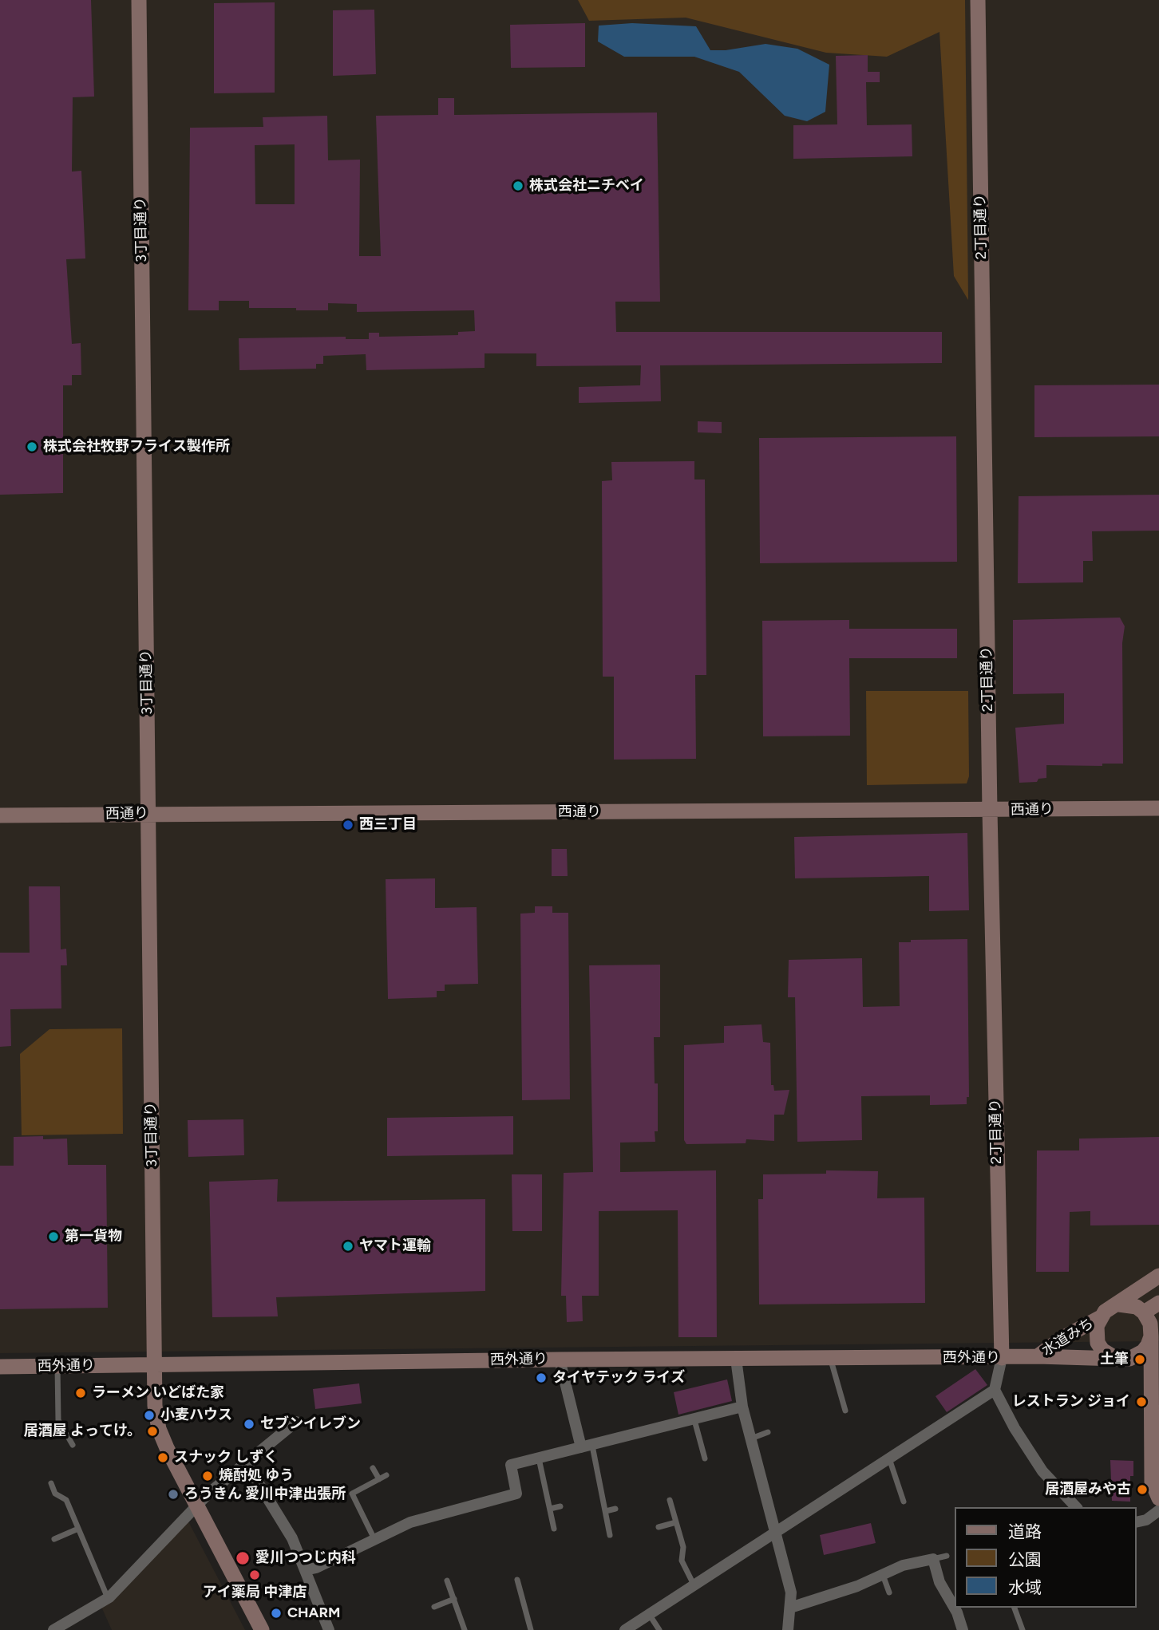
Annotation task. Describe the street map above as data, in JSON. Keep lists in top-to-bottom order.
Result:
{
  "streets": {
    "street": [
      "2丁目通り",
      "3丁目通り",
      "西通り",
      "水道みち",
      "西外通り"
    ]
  },
  "crossings": [
    ["2丁目通り", "西通り"],
    ["2丁目通り", "西外通り"],
    ["3丁目通り", "西通り"],
    ["3丁目通り", "西外通り"],
    ["水道みち", "西外通り"]
  ],
  "places": [
    "株式会社ニチベイ",
    "株式会社牧野フライス製作所",
    "西三丁目",
    "第一貨物",
    "ヤマト運輸",
    "土筆",
    "タイヤテック ライズ",
    "ラーメン いどばた家",
    "レストラン ジョイ",
    "小麦ハウス",
    "セブンイレブン",
    "居酒屋 よってけ。",
    "スナック しずく",
    "焼酎処 ゆう",
    "居酒屋みや古",
    "ろうきん 愛川中津出張所",
    "愛川つつじ内科",
    "アイ薬局 中津店",
    "CHARM"
  ],
  "legend": ["道路", "公園", "水域"]
}
